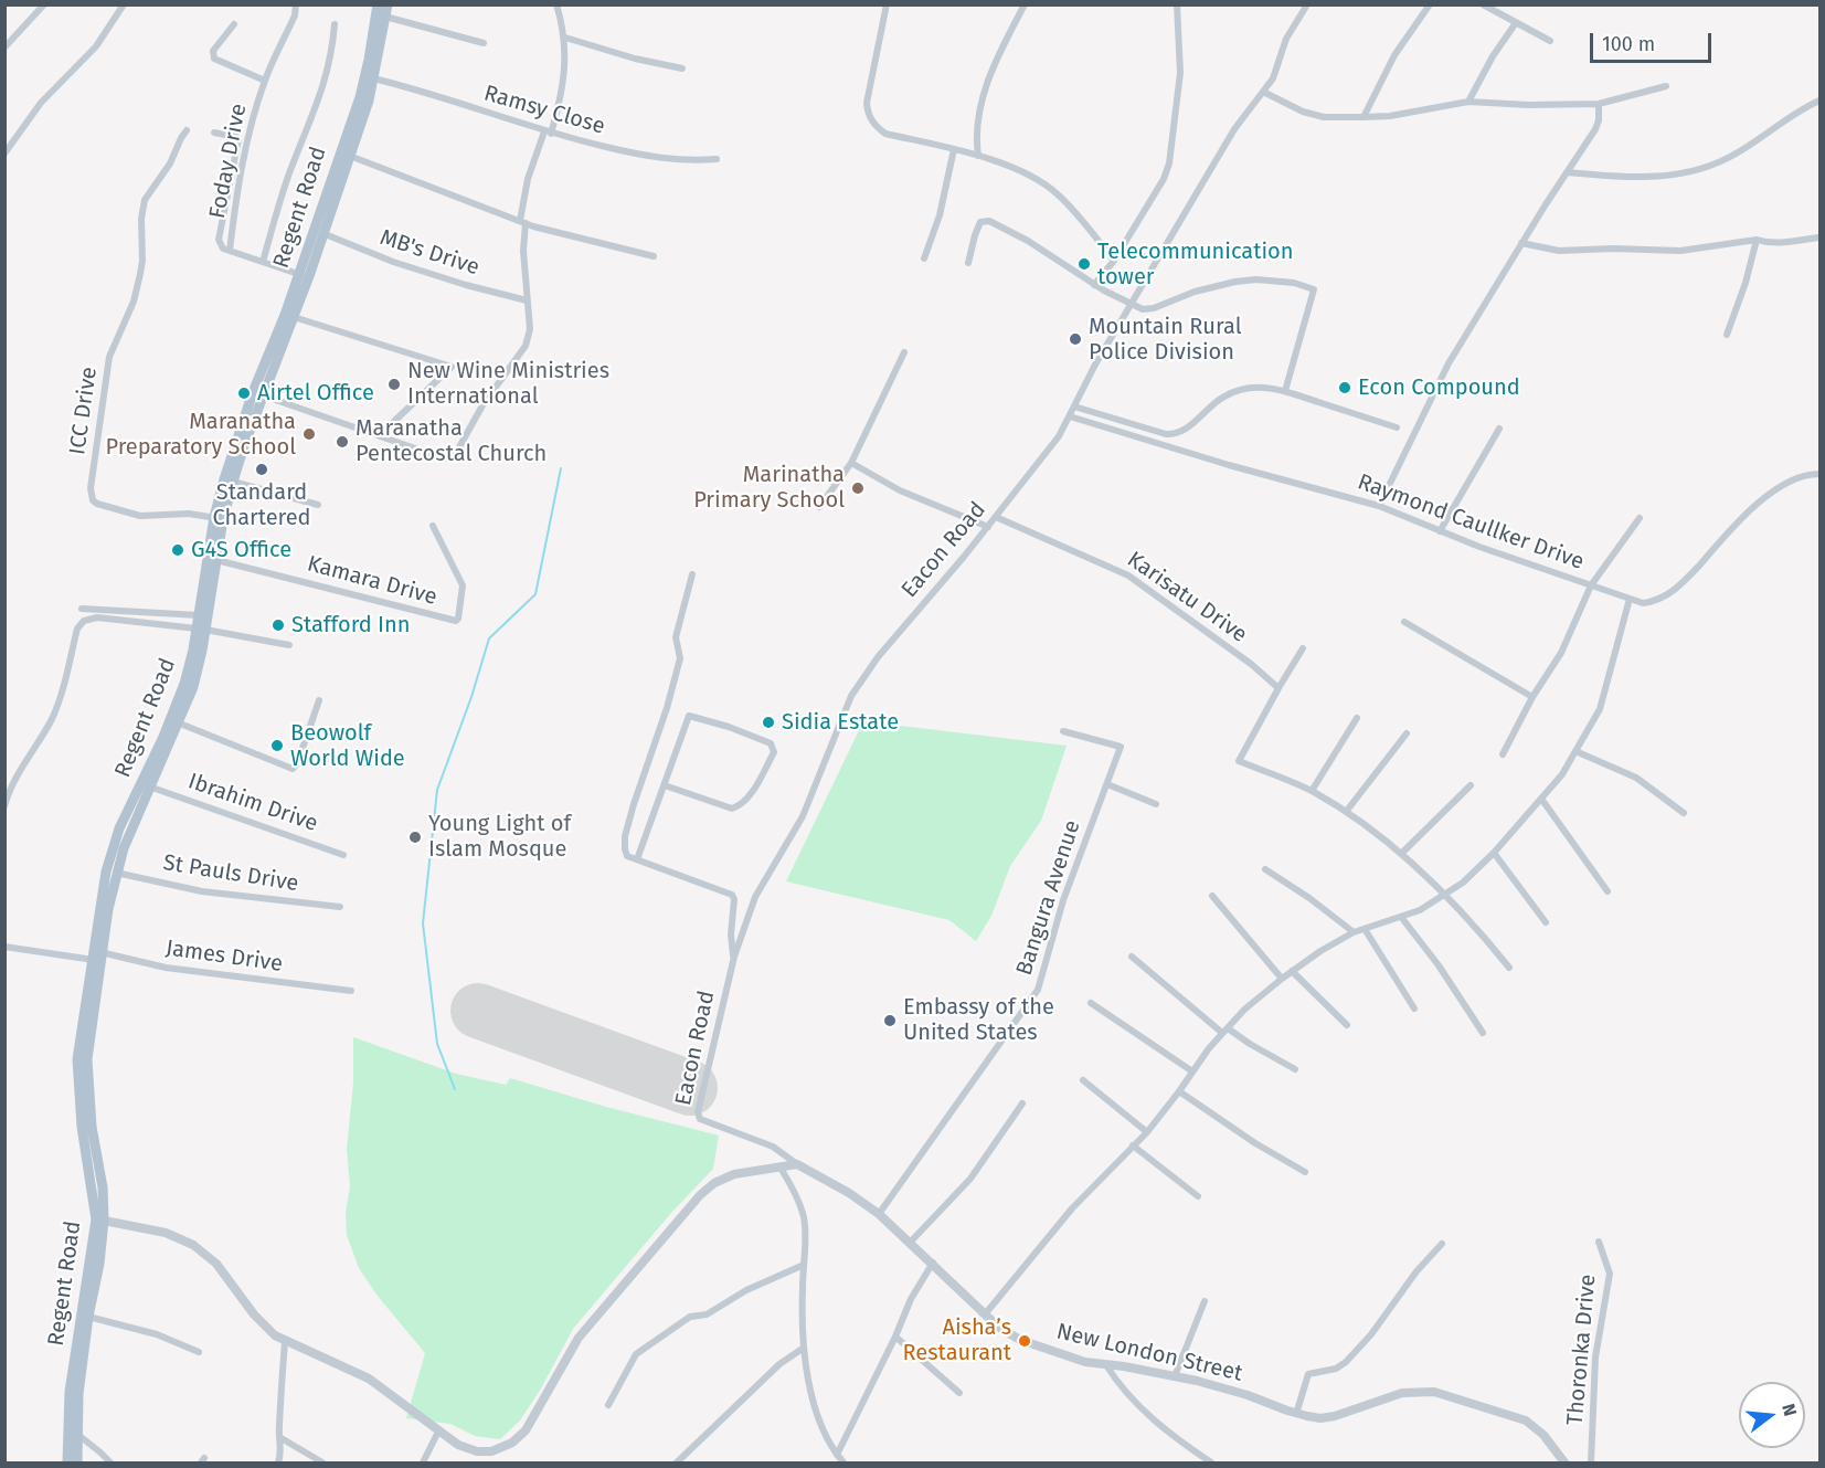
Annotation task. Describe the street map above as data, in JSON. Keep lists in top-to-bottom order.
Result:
{
  "streets": {
    "main road": ["Regent Road"],
    "street": [
      "Ramsy Close",
      "Foday Drive",
      "MB's Drive",
      "ICC Drive",
      "Raymond Caullker Drive",
      "Eacon Road",
      "Kamara Drive",
      "Karisatu Drive",
      "Ibrahim Drive",
      "St Pauls Drive",
      "Bangura Avenue",
      "James Drive",
      "Thoronka Drive",
      "New London Street"
    ]
  },
  "crossings": [
    ["Ramsy Close", "Regent Road"],
    ["Foday Drive", "Regent Road"],
    ["Regent Road", "MB's Drive"],
    ["Regent Road", "ICC Drive"],
    ["Regent Road", "Kamara Drive"],
    ["Regent Road", "Ibrahim Drive"],
    ["Regent Road", "St Pauls Drive"],
    ["Regent Road", "James Drive"],
    ["Raymond Caullker Drive", "Eacon Road"],
    ["Eacon Road", "Karisatu Drive"],
    ["Eacon Road", "New London Street"],
    ["Bangura Avenue", "New London Street"]
  ],
  "places": [
    "Telecommunication tower",
    "Mountain Rural Police Division",
    "New Wine Ministries International",
    "Econ Compound",
    "Airtel Office",
    "Maranatha Preparatory School",
    "Maranatha Pentecostal Church",
    "Standard Chartered",
    "Marinatha Primary School",
    "G4S Office",
    "Stafford Inn",
    "Sidia Estate",
    "Beowolf World Wide",
    "Young Light of Islam Mosque",
    "Embassy of the United States",
    "Aisha’s Restaurant"
  ],
  "scale_bar": "100 m",
  "north": "right"
}
